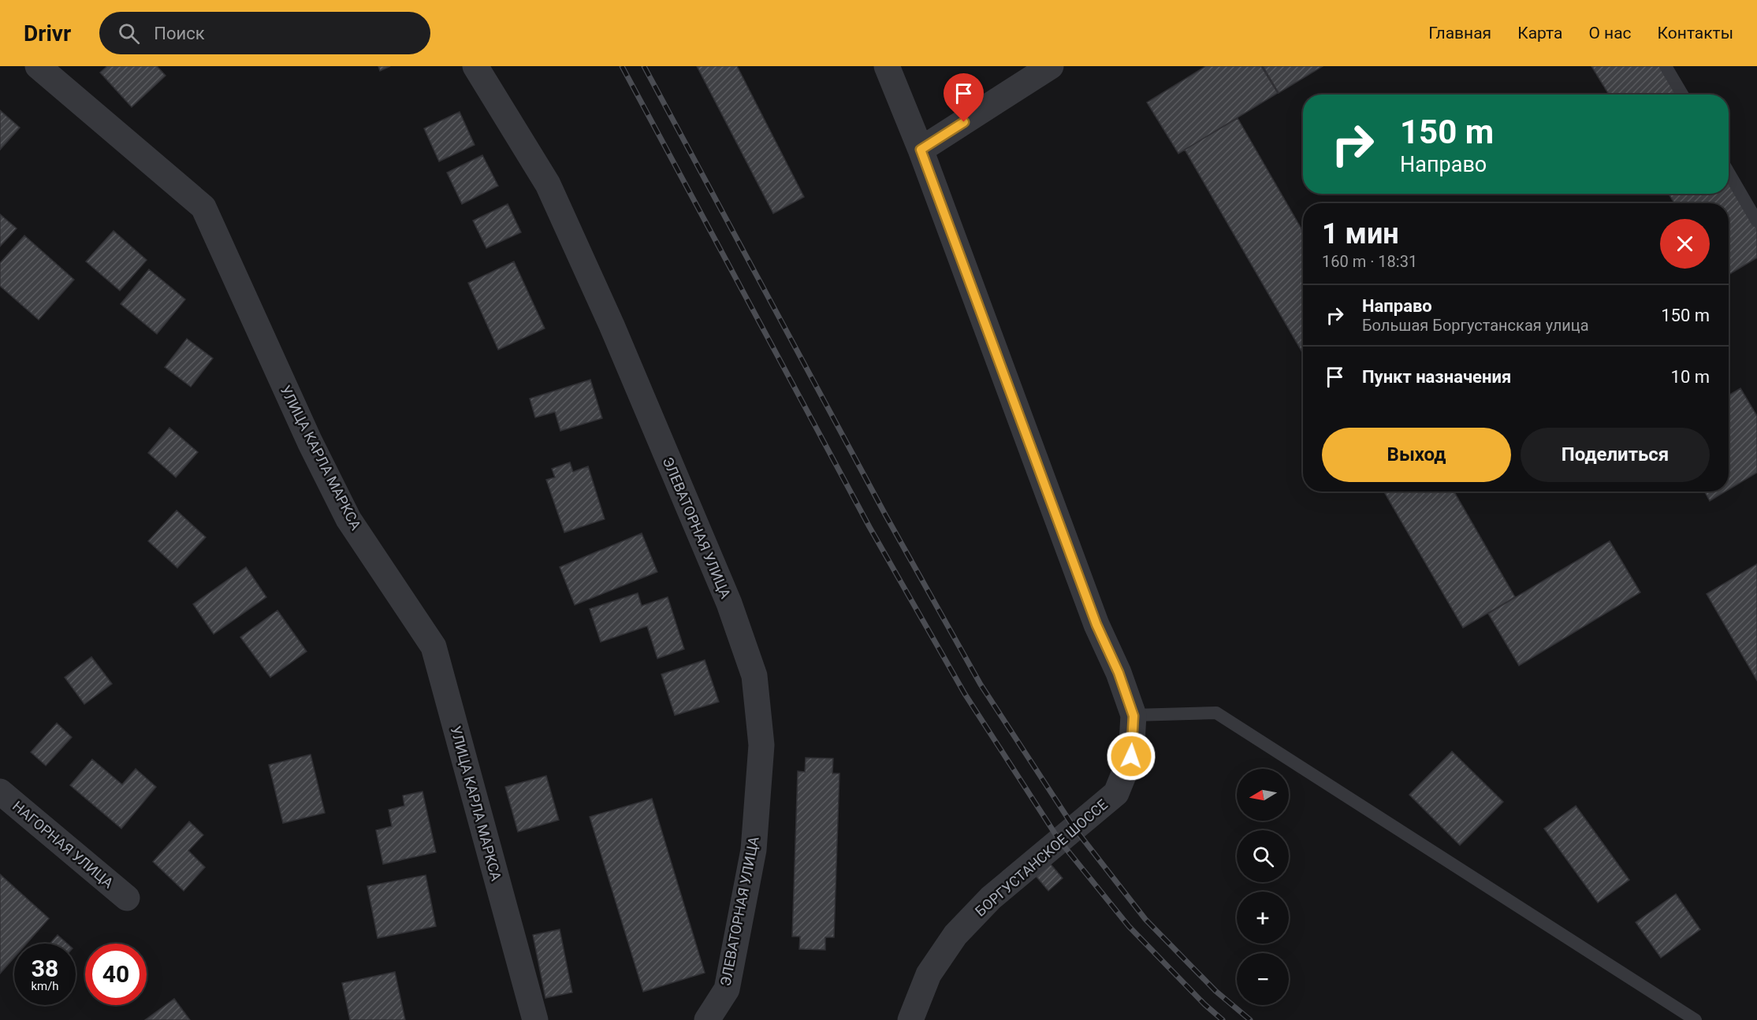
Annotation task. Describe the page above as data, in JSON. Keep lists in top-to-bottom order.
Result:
{
  "streets": {
    "street": [
      "УЛИЦА КАРЛА МАРКСА",
      "ЭЛЕВАТОРНАЯ УЛИЦА",
      "НАГОРНАЯ УЛИЦА",
      "БОРГУСТАНСКОЕ ШОССЕ"
    ]
  },
  "north": "left",
  "page": {
    "header": "Drivr",
    "search": "Поиск",
    "nav": [
      "Главная",
      "Карта",
      "О нас",
      "Контакты"
    ],
    "turn": ["150 m", "Направо"],
    "heading": ["1 мин", "160 m · 18:31"],
    "list": [
      {
        "name": "Направо",
        "note": "Большая Боргустанская улица",
        "value": "150 m"
      },
      {
        "name": "Пункт назначения",
        "value": "10 m"
      }
    ],
    "buttons": ["Выход", "Поделиться"],
    "map_buttons": ["+", "−"],
    "speed": "38 km/h",
    "limit": "40"
  }
}
